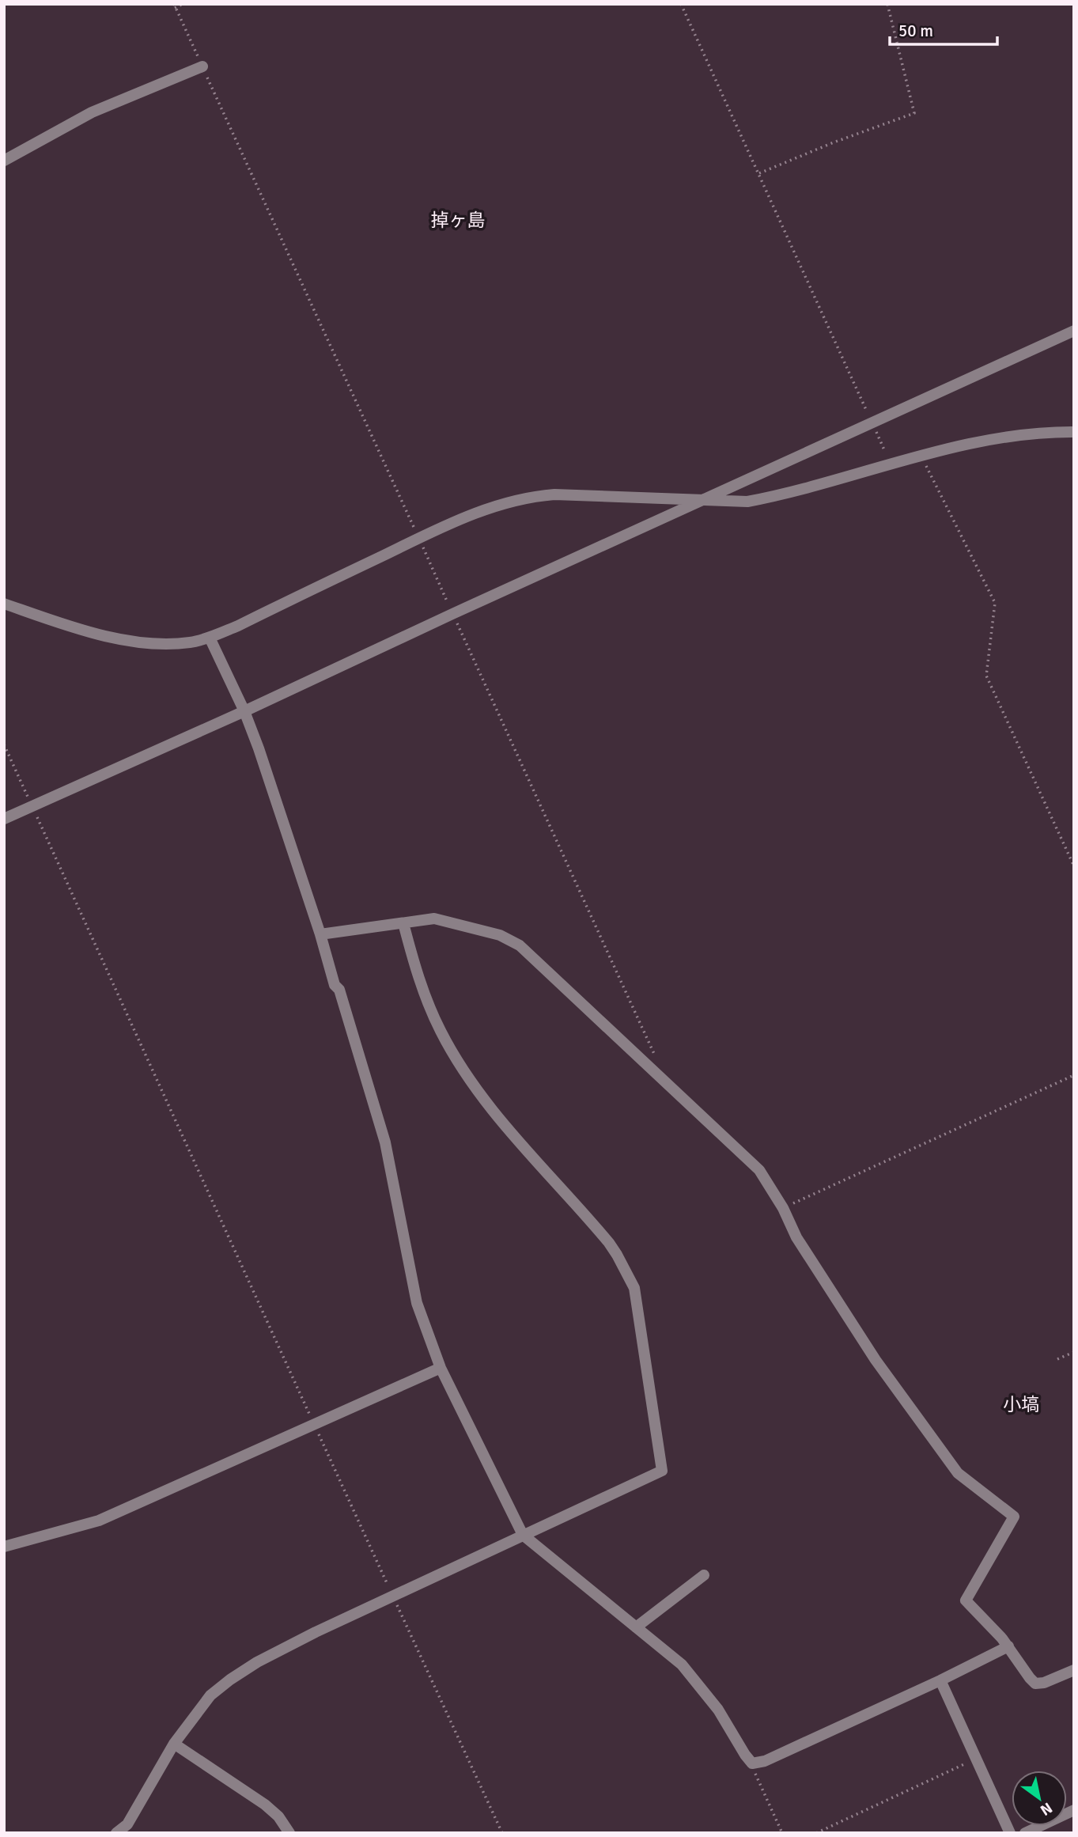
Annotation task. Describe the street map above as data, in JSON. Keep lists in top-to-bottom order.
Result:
{
  "districts": ["掉ヶ島", "小塙"],
  "scale_bar": "50 m",
  "north": "bottom right"
}
